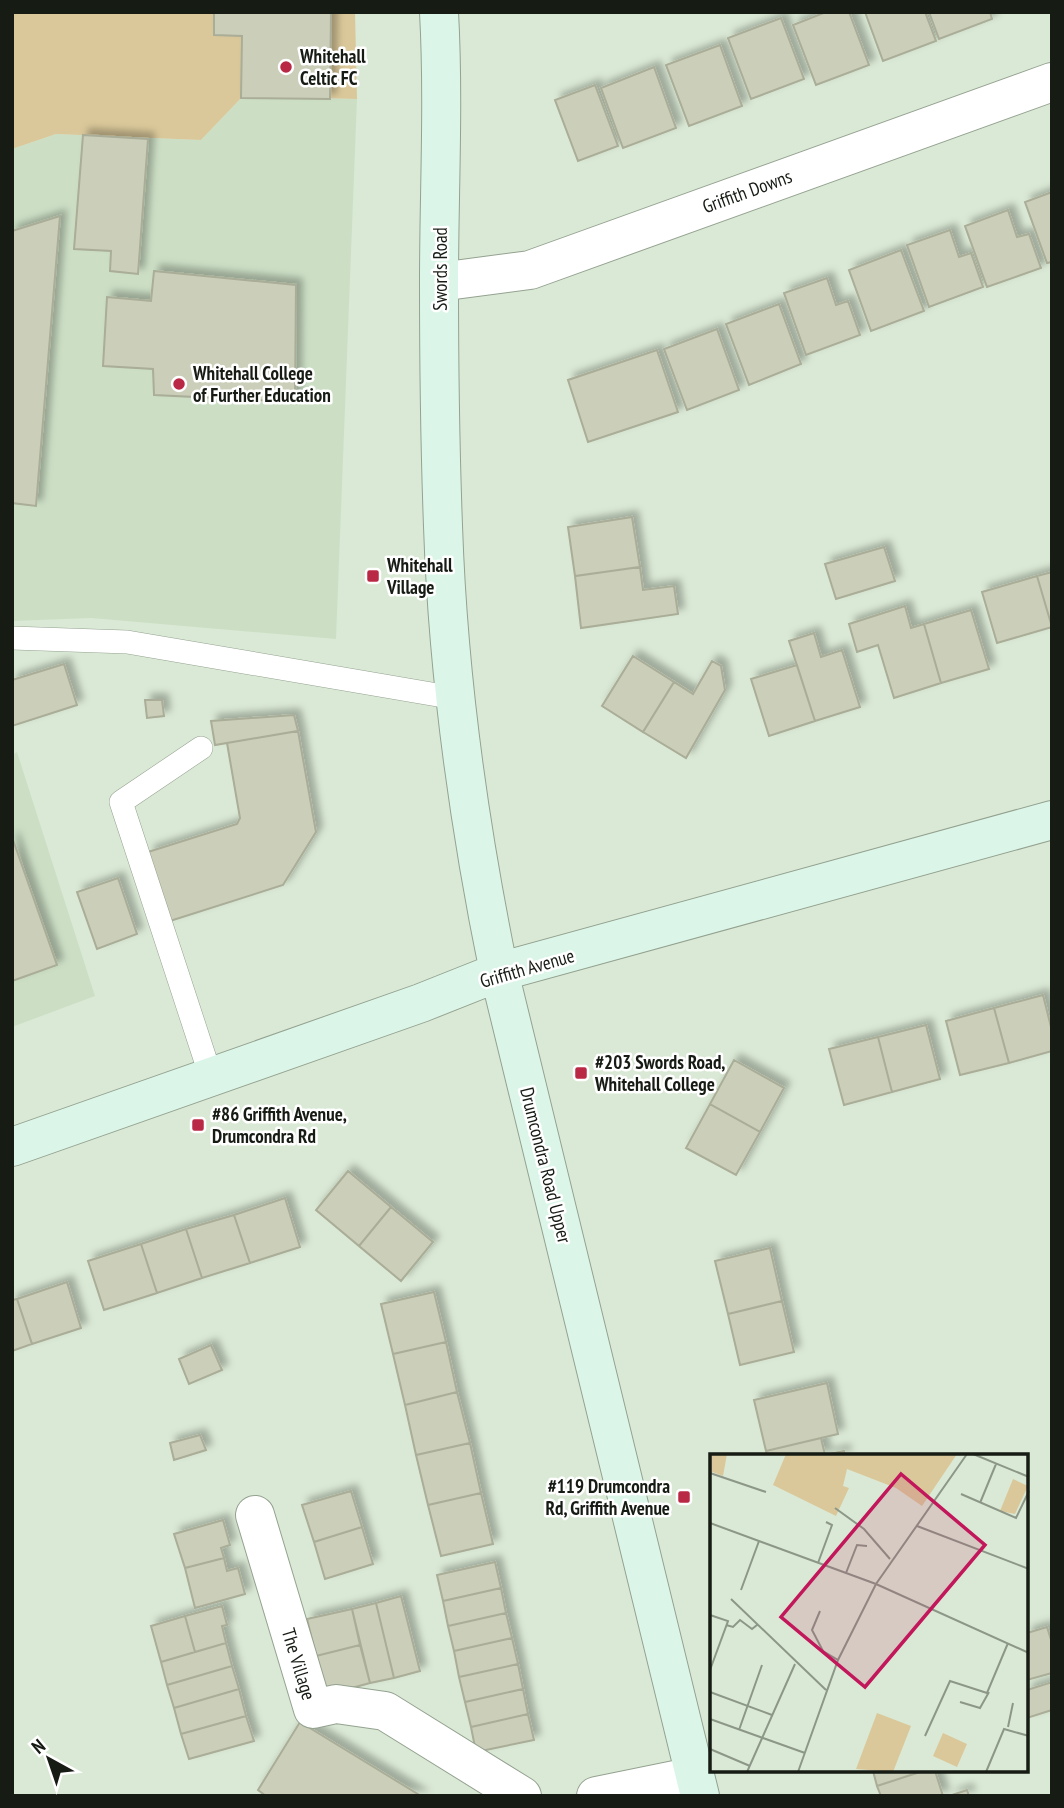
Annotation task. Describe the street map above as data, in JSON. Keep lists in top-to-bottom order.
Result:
{
  "streets": {
    "main road": ["Swords Road", "Griffith Avenue", "Drumcondra Road Upper"],
    "street": ["Griffith Downs", "The Village"]
  },
  "crossings": [
    ["Griffith Downs", "Swords Road"],
    ["Swords Road", "Drumcondra Road Upper"],
    ["Griffith Avenue", "Drumcondra Road Upper"]
  ],
  "places": {
    "other": ["Whitehall Celtic FC", "Whitehall College of Further Education"],
    "transit": [
      "Whitehall Village",
      "#203 Swords Road, Whitehall College",
      "#86 Griffith Avenue, Drumcondra Rd",
      "#119 Drumcondra Rd, Griffith Avenue"
    ]
  },
  "north": "top left"
}
